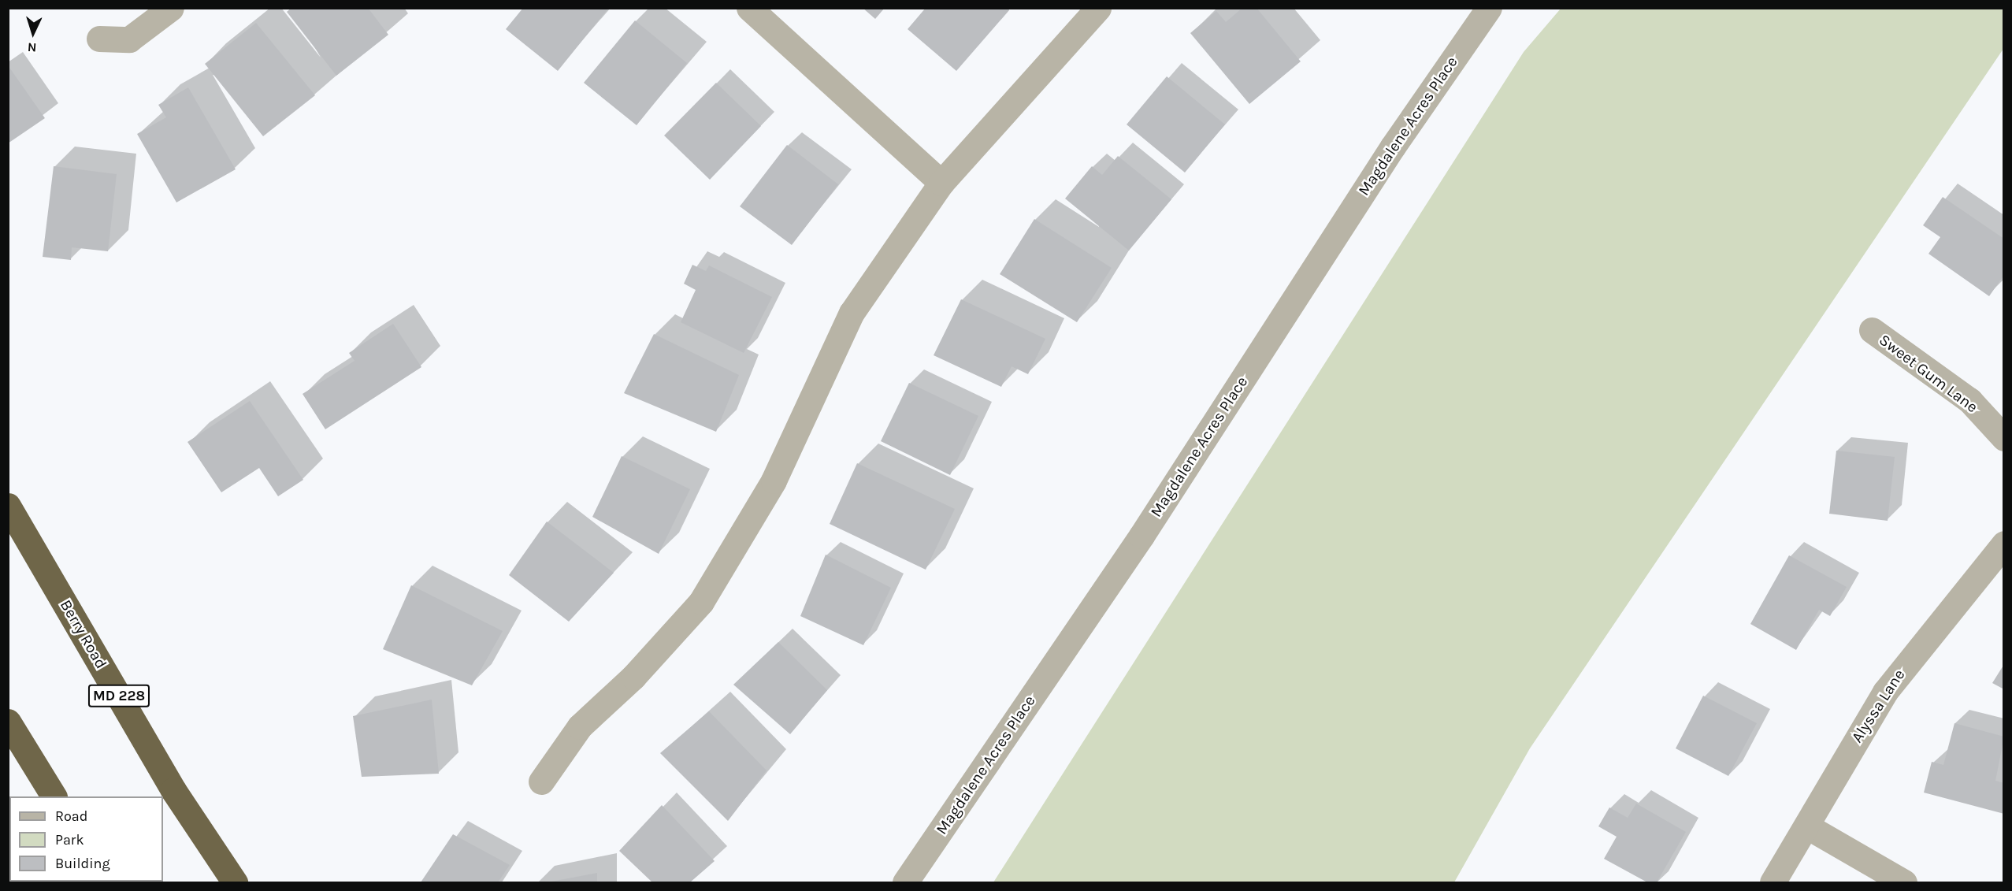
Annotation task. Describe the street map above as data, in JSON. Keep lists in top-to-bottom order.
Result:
{
  "streets": {
    "highway": ["Berry Road", "MD 228"],
    "street": ["Magdalene Acres Place", "Sweet Gum Lane", "Alyssa Lane"]
  },
  "legend": ["Road", "Park", "Building"],
  "north": "bottom"
}
